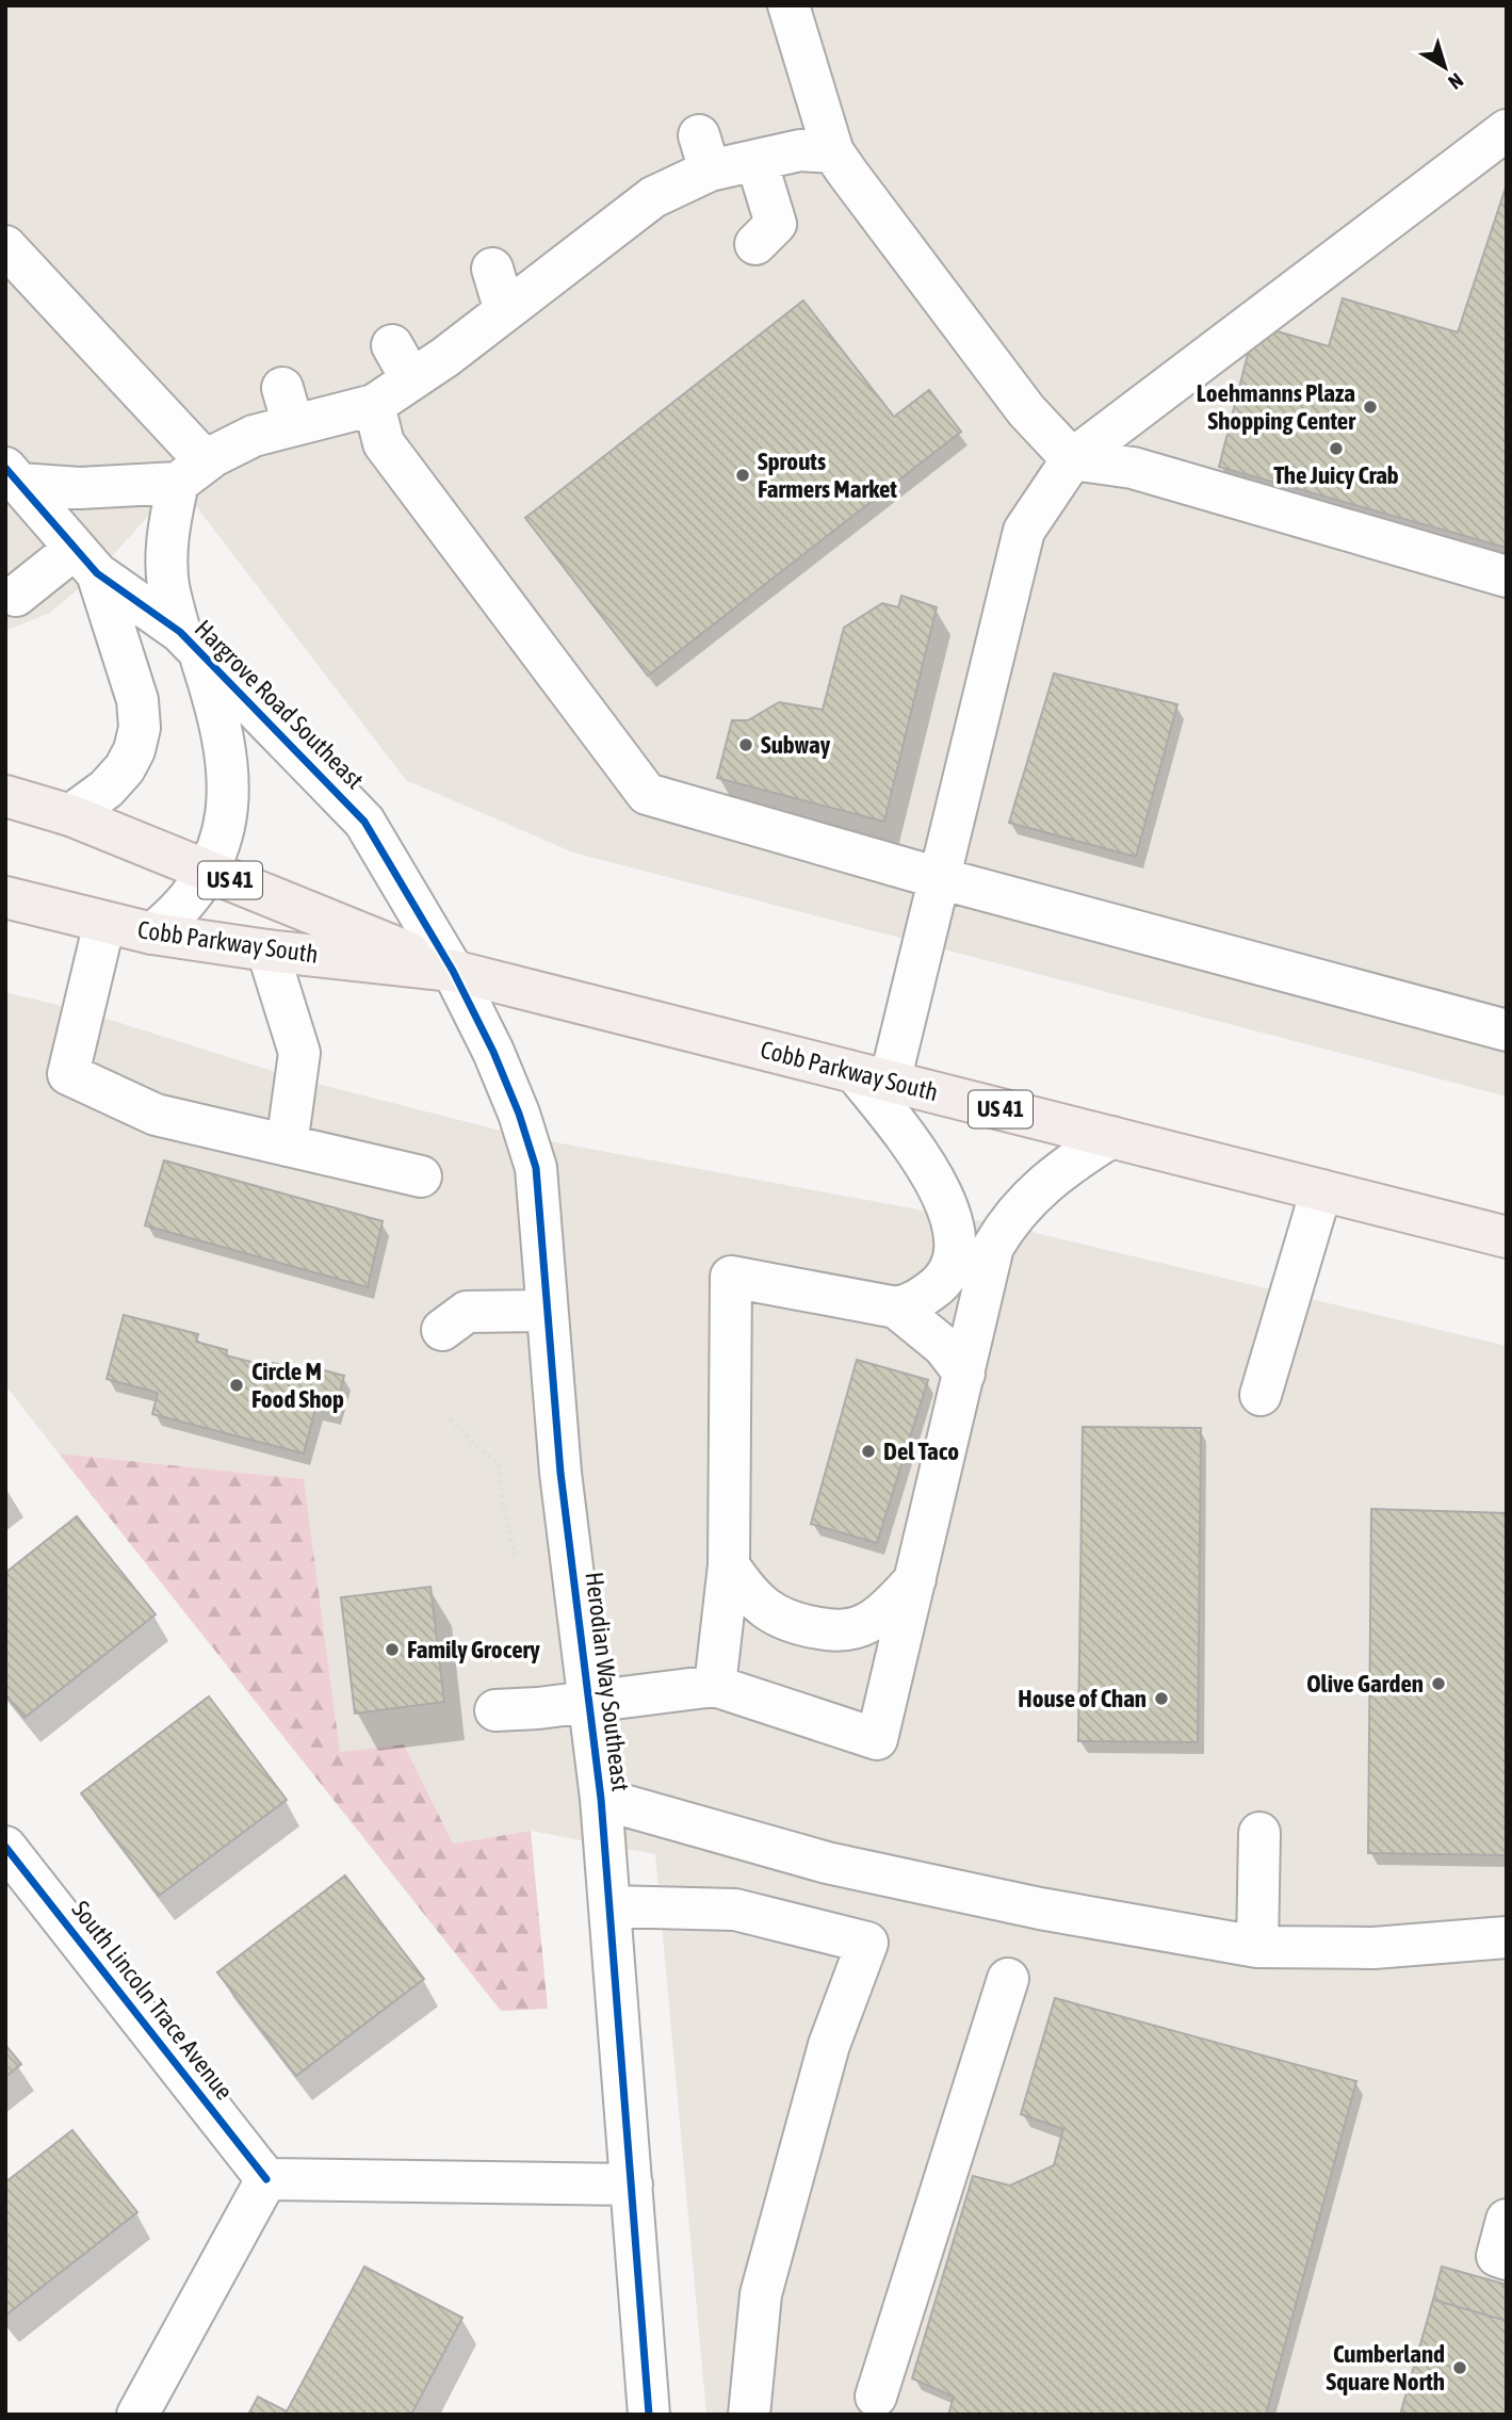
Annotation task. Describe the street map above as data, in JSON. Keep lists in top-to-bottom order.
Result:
{
  "streets": {
    "main road": ["US 41", "Cobb Parkway South"],
    "street": ["Hargrove Road Southeast", "Herodian Way Southeast", "South Lincoln Trace Avenue"]
  },
  "crossings": [
    ["Hargrove Road Southeast", "Cobb Parkway South"],
    ["Hargrove Road Southeast", "Herodian Way Southeast"],
    ["Cobb Parkway South", "Herodian Way Southeast"]
  ],
  "places": [
    "Loehmanns Plaza Shopping Center",
    "The Juicy Crab",
    "Sprouts Farmers Market",
    "Subway",
    "Circle M Food Shop",
    "Del Taco",
    "Family Grocery",
    "Olive Garden",
    "House of Chan",
    "Cumberland Square North"
  ],
  "north": "bottom right"
}
